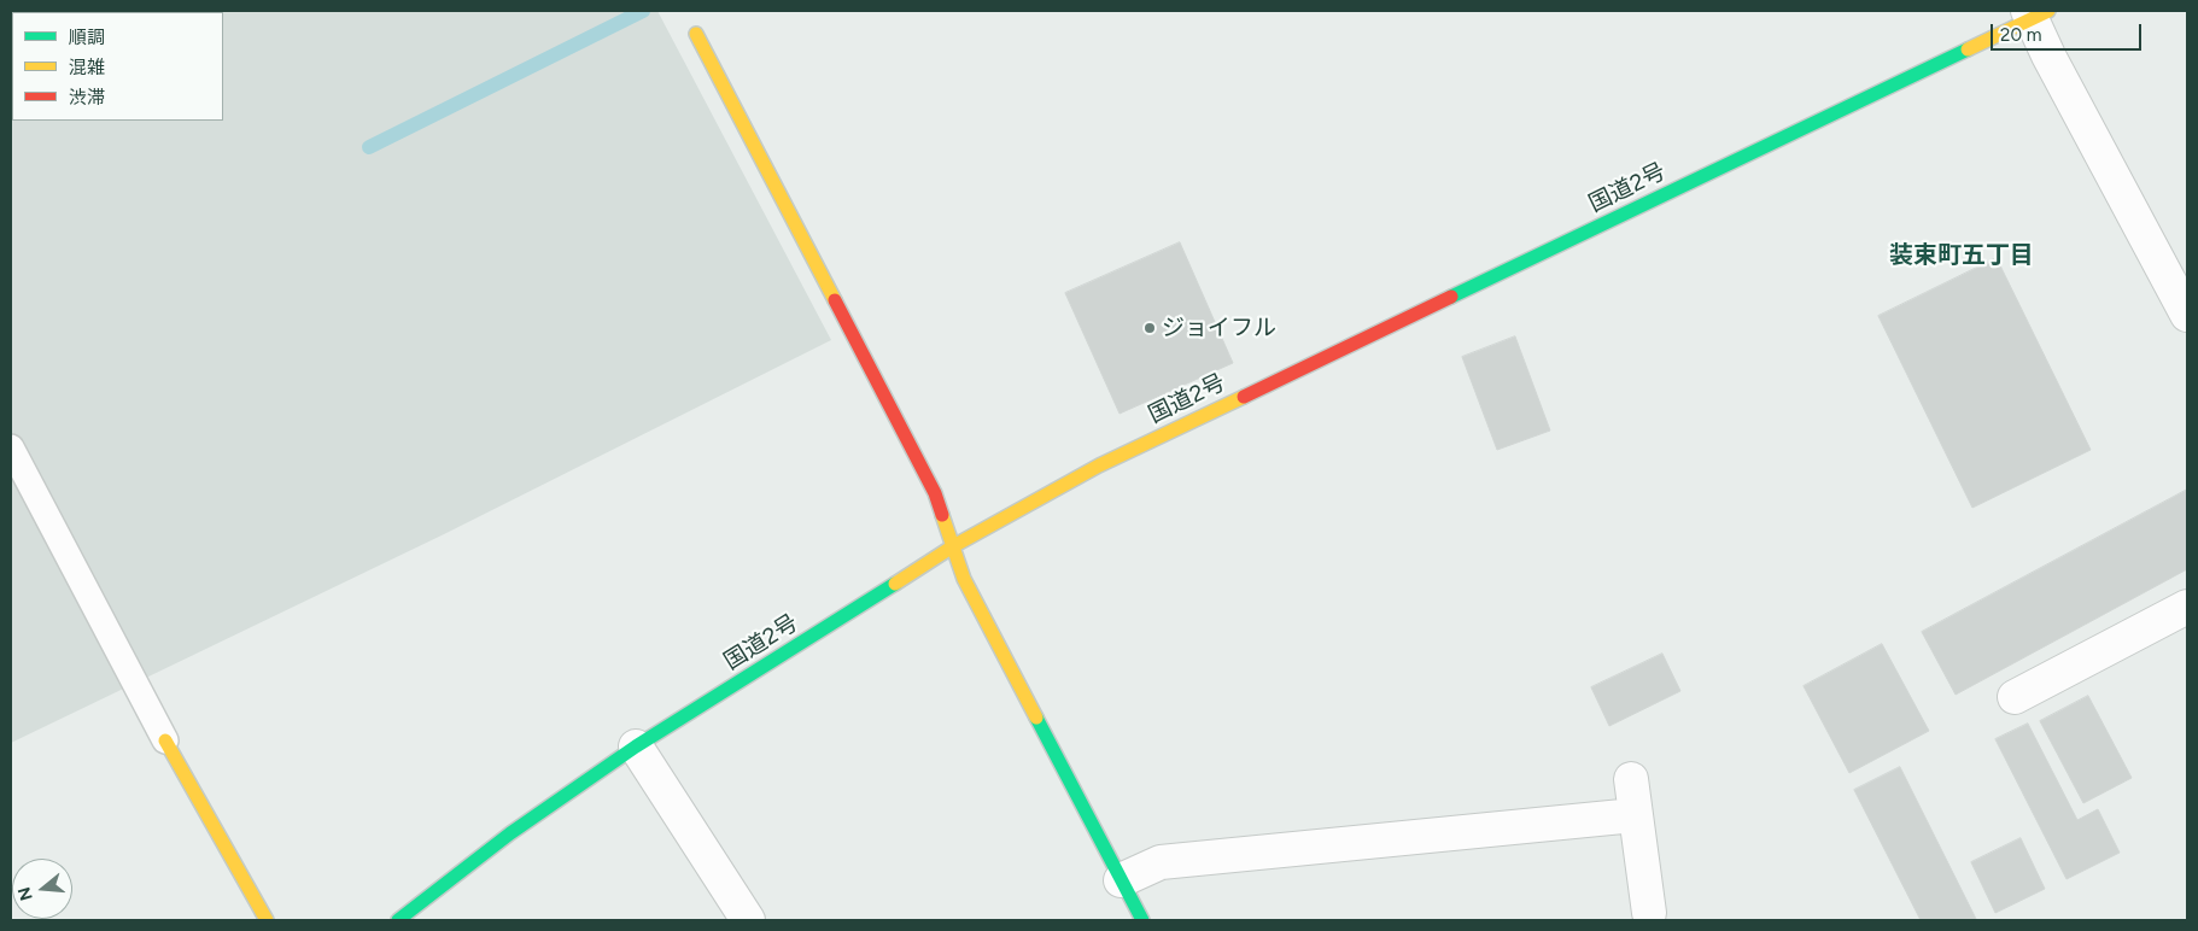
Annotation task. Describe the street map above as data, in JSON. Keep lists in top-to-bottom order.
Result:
{
  "streets": {
    "main road": ["国道2号"]
  },
  "districts": ["装束町五丁目"],
  "places": ["ジョイフル"],
  "legend": ["順調", "混雑", "渋滞"],
  "scale_bar": "20 m",
  "north": "left"
}
